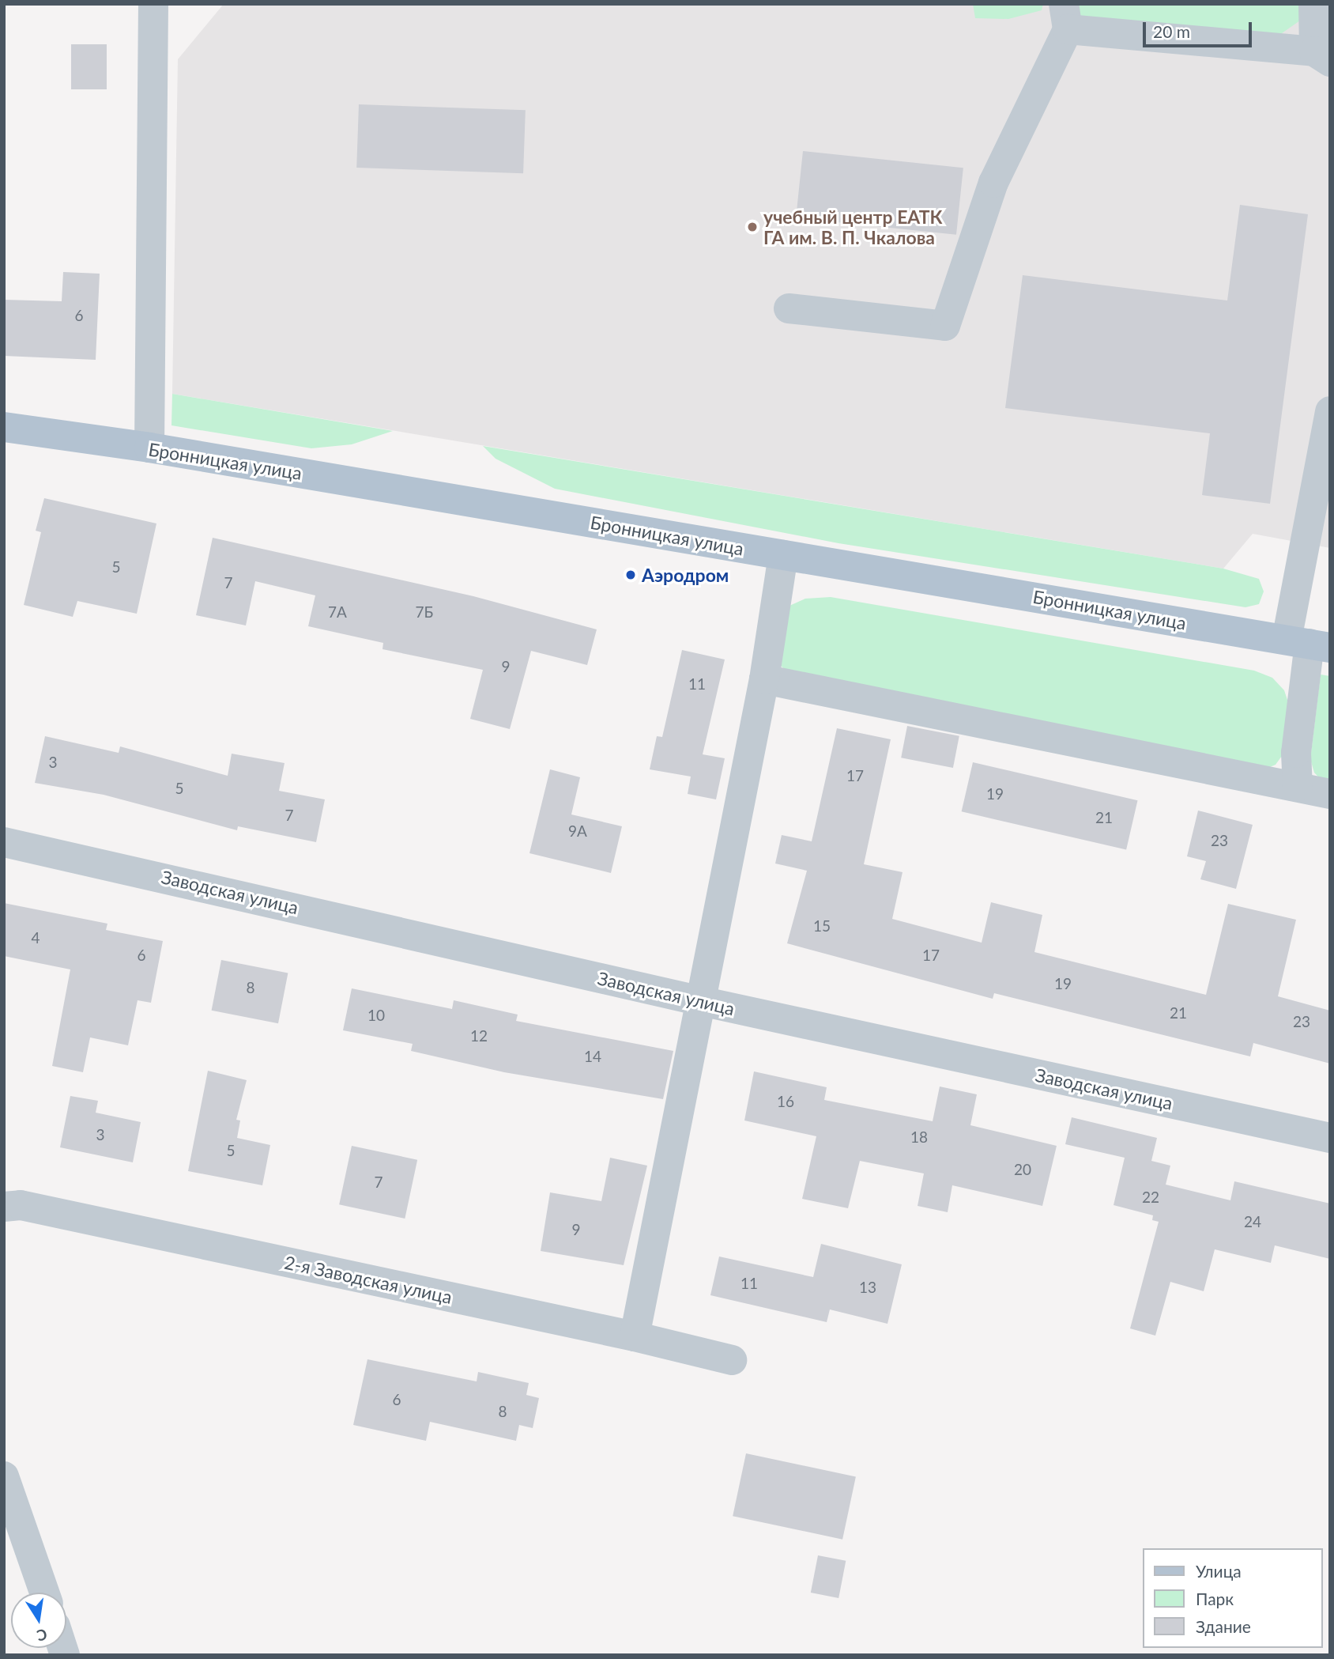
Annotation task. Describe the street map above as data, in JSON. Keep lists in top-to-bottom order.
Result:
{
  "streets": {
    "main road": ["Бронницкая улица"],
    "street": ["Заводская улица", "2-я Заводская улица"]
  },
  "places": ["учебный центр ЕАТК ГА им. В. П. Чкалова", "Аэродром"],
  "house_numbers": [
    "6",
    "5",
    "7",
    "7А",
    "7Б",
    "9",
    "11",
    "3",
    "17",
    "5",
    "19",
    "7",
    "21",
    "9А",
    "23",
    "15",
    "4",
    "6",
    "17",
    "19",
    "8",
    "21",
    "10",
    "23",
    "12",
    "14",
    "16",
    "3",
    "18",
    "5",
    "20",
    "7",
    "22",
    "24",
    "9",
    "11",
    "13",
    "6",
    "8"
  ],
  "legend": ["Улица", "Парк", "Здание"],
  "scale_bar": "20 m",
  "north": "bottom"
}
